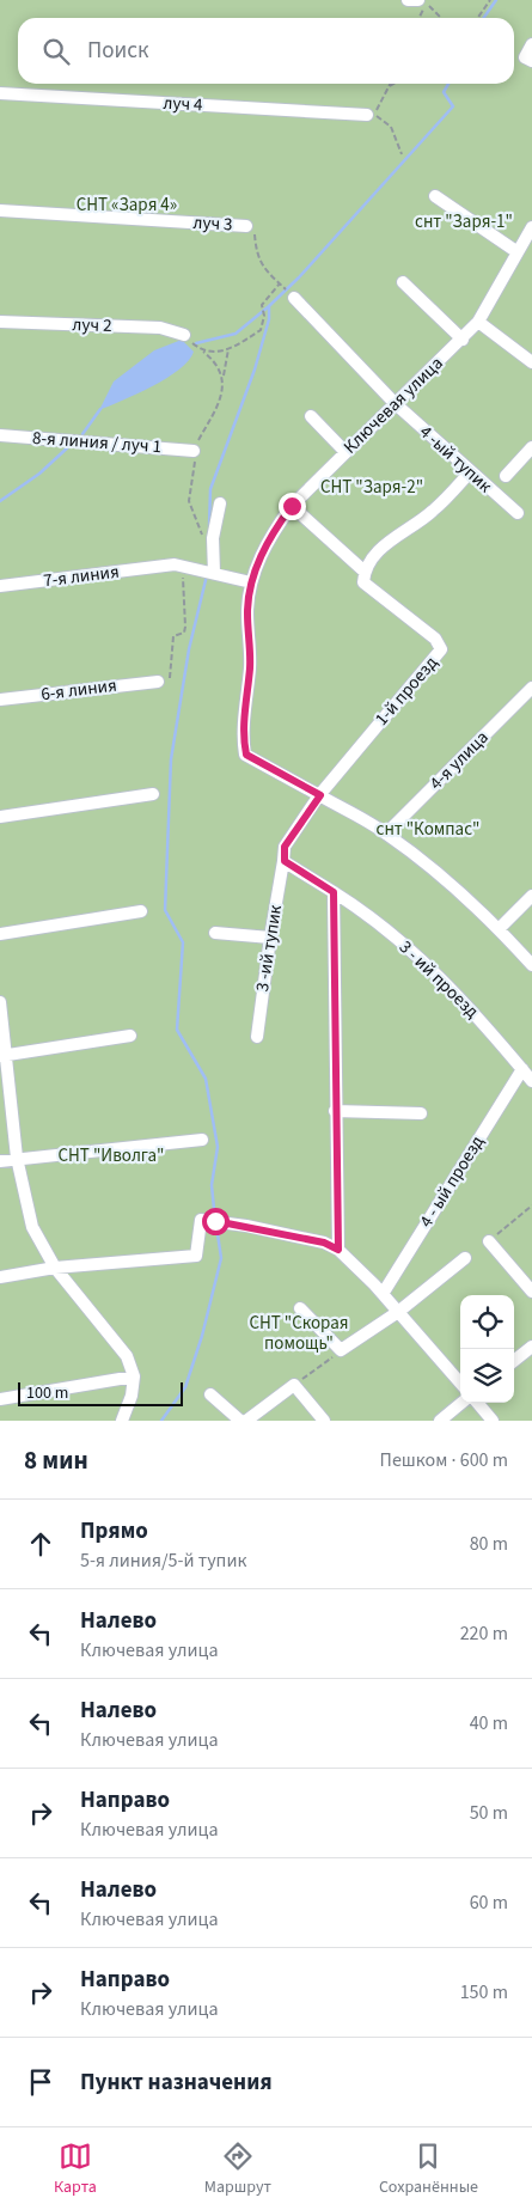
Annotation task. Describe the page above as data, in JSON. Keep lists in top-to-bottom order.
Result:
{
  "streets": {
    "street": [
      "луч 4",
      "луч 3",
      "луч 2",
      "Ключевая улица",
      "8-я линия / луч 1",
      "4 -ый тупик",
      "7-я линия",
      "6-я линия",
      "1-й проезд",
      "4-я улица",
      "3 -ий тупик",
      "3 - ий проезд",
      "4 - ый проезд"
    ]
  },
  "crossings": [
    ["Ключевая улица", "4 -ый тупик"],
    ["Ключевая улица", "7-я линия"],
    ["Ключевая улица", "1-й проезд"],
    ["3 - ий проезд", "4 - ый проезд"]
  ],
  "parks": [
    "СНТ «Заря 4»",
    "снт \"Заря-1\"",
    "СНТ \"Заря-2\"",
    "снт \"Компас\"",
    "СНТ \"Иволга\"",
    "СНТ \"Скорая помощь\""
  ],
  "scale_bar": "100 m",
  "page": {
    "search": "Поиск",
    "scale": "100 m",
    "heading": ["8 мин", "Пешком · 600 m"],
    "list": [
      ["Прямо", "5-я линия/5-й тупик", "80 m"],
      ["Налево", "Ключевая улица", "220 m"],
      ["Налево", "Ключевая улица", "40 m"],
      ["Направо", "Ключевая улица", "50 m"],
      ["Налево", "Ключевая улица", "60 m"],
      ["Направо", "Ключевая улица", "150 m"],
      "Пункт назначения"
    ],
    "nav": ["Карта", "Маршрут", "Сохранённые"]
  }
}
